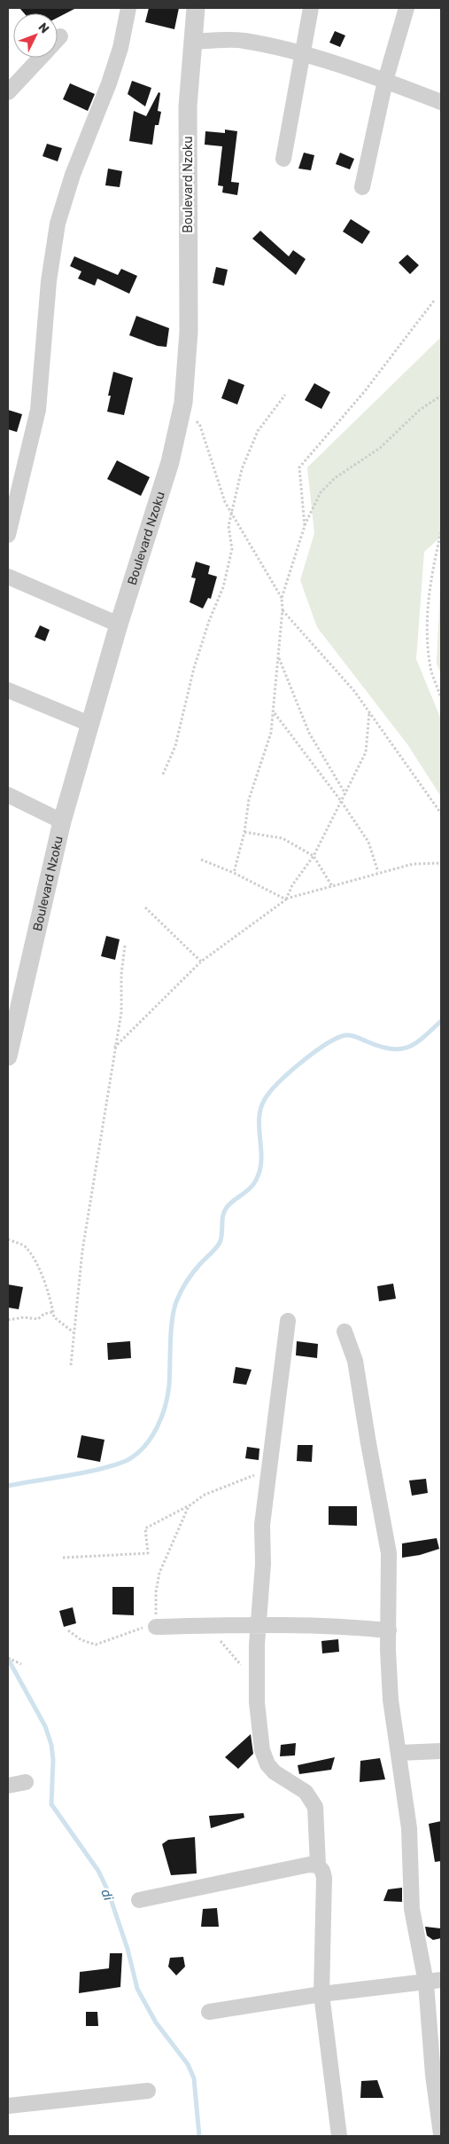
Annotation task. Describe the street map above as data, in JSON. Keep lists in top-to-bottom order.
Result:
{
  "streets": {
    "street": ["Boulevard Nzoku"]
  },
  "water": ["di"],
  "north": "top right"
}
